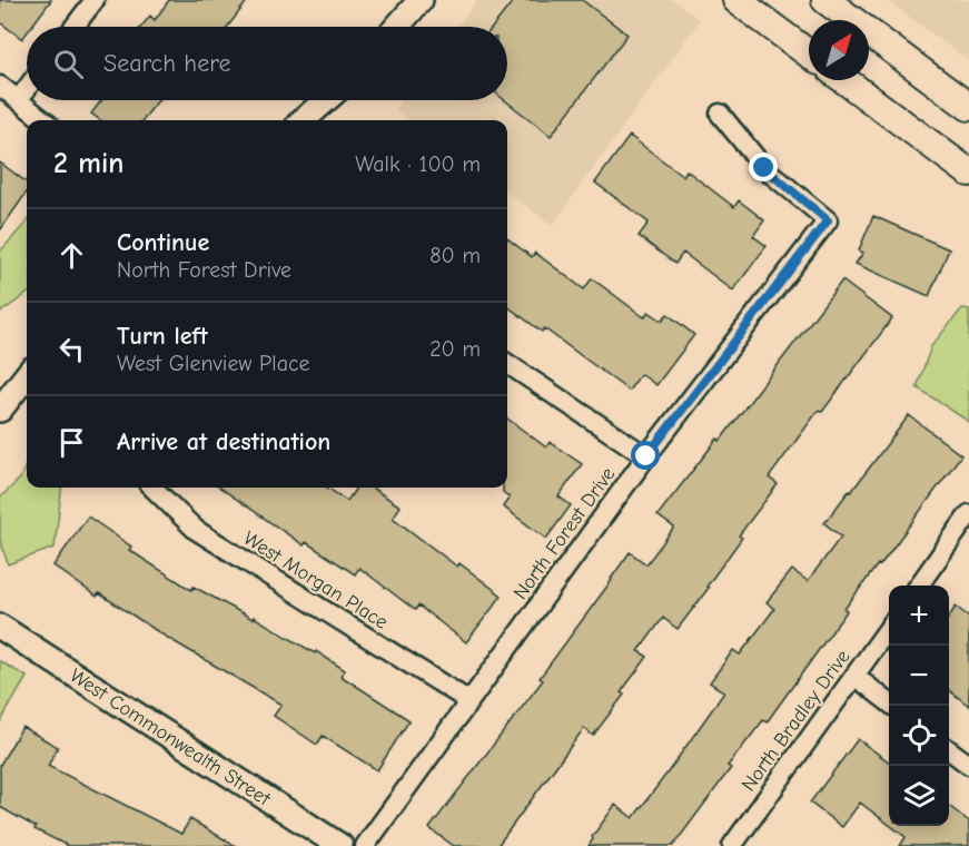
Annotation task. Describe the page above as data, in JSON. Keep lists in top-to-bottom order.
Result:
{
  "streets": {
    "street": [
      "North Forest Drive",
      "West Morgan Place",
      "North Bradley Drive",
      "West Commonwealth Street"
    ]
  },
  "crossings": [
    ["North Forest Drive", "West Morgan Place"]
  ],
  "north": "top right",
  "page": {
    "search": "Search here",
    "heading": ["2 min", "Walk · 100 m"],
    "list": [
      ["Continue", "North Forest Drive", "80 m"],
      ["Turn left", "West Glenview Place", "20 m"],
      "Arrive at destination"
    ],
    "map_buttons": ["+", "−"]
  }
}
